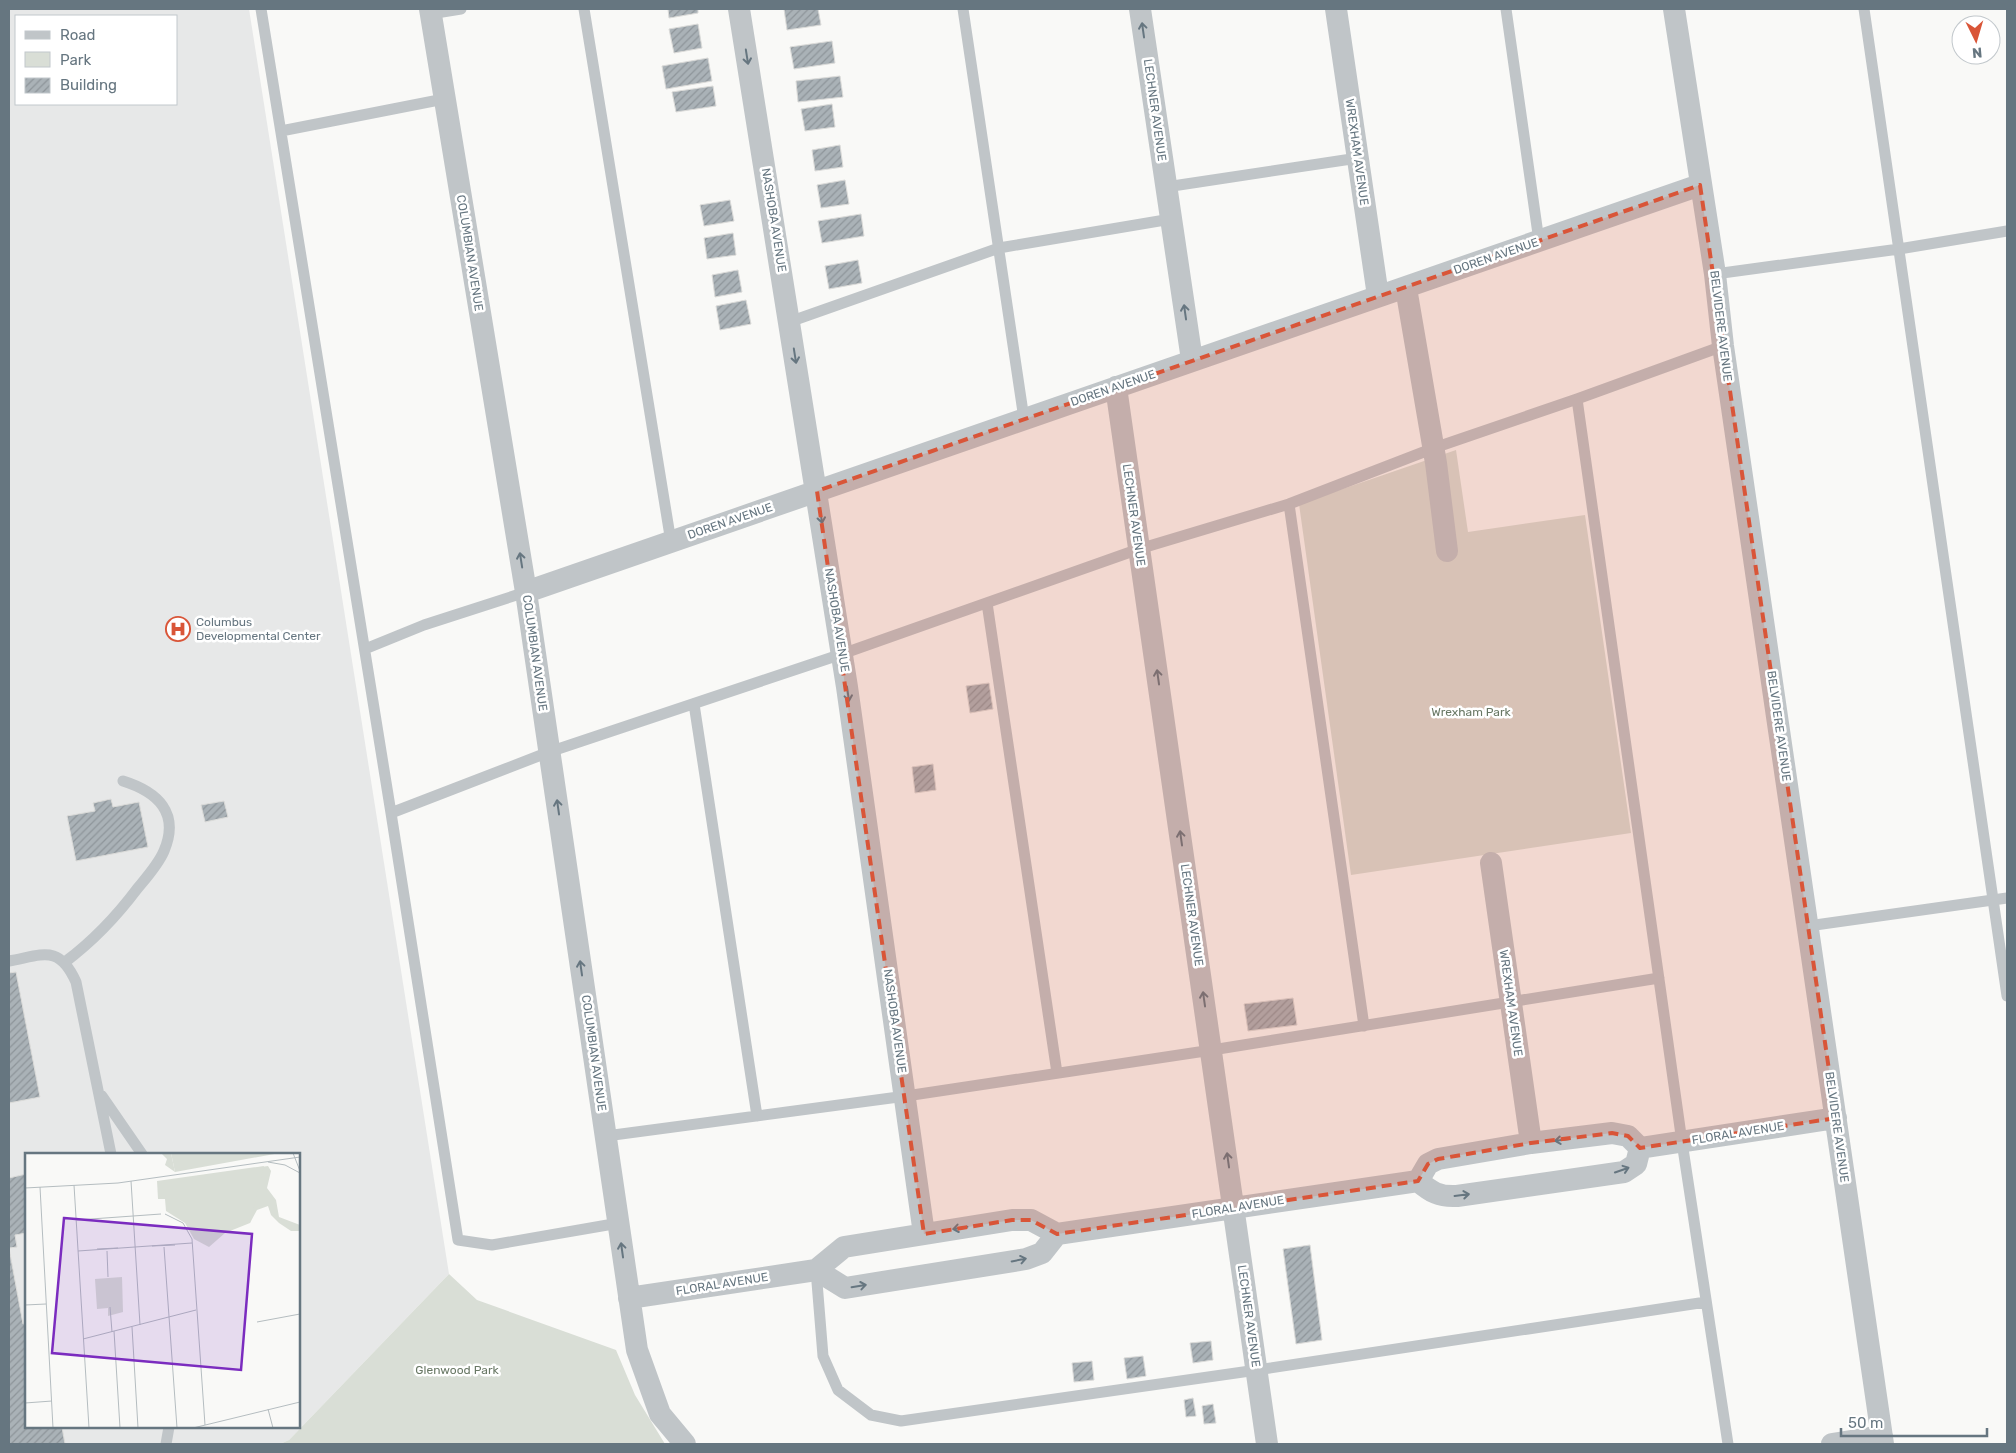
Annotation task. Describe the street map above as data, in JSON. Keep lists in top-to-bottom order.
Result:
{
  "streets": {
    "street": [
      "LECHNER AVENUE",
      "WREXHAM AVENUE",
      "NASHOBA AVENUE",
      "COLUMBIAN AVENUE",
      "DOREN AVENUE",
      "BELVIDERE AVENUE",
      "FLORAL AVENUE"
    ]
  },
  "crossings": [
    ["LECHNER AVENUE", "DOREN AVENUE"],
    ["LECHNER AVENUE", "FLORAL AVENUE"],
    ["WREXHAM AVENUE", "DOREN AVENUE"],
    ["NASHOBA AVENUE", "DOREN AVENUE"],
    ["COLUMBIAN AVENUE", "DOREN AVENUE"],
    ["COLUMBIAN AVENUE", "FLORAL AVENUE"],
    ["DOREN AVENUE", "BELVIDERE AVENUE"],
    ["BELVIDERE AVENUE", "FLORAL AVENUE"]
  ],
  "one_way": ["LECHNER AVENUE", "NASHOBA AVENUE", "COLUMBIAN AVENUE"],
  "parks": ["Wrexham Park", "Glenwood Park"],
  "places": {
    "hospital": ["Columbus Developmental Center"]
  },
  "legend": ["Road", "Park", "Building"],
  "scale_bar": "50 m",
  "north": "bottom"
}
